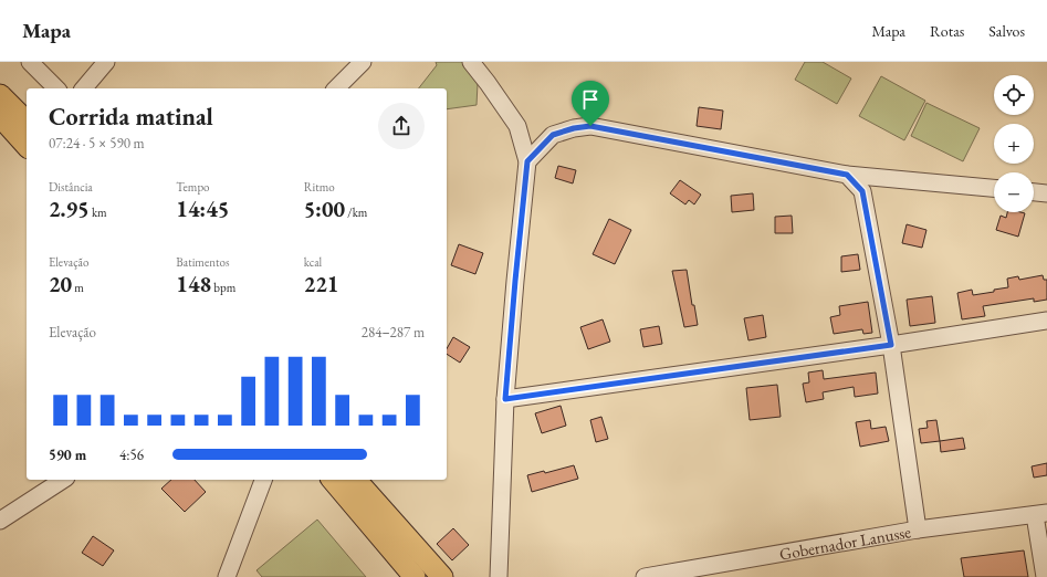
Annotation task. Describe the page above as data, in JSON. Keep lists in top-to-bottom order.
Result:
{
  "streets": {
    "street": ["Gobernador Lanusse"]
  },
  "page": {
    "header": "Mapa",
    "nav": ["Mapa", "Rotas", "Salvos"],
    "map_buttons": ["+", "−"],
    "heading": ["Corrida matinal", "07:24 · 5 × 590 m"],
    "stats": [
      ["Distância", "2.95 km"],
      ["Tempo", "14:45"],
      ["Ritmo", "5:00 /km"],
      ["Elevação", "20 m"],
      ["Batimentos", "148 bpm"],
      ["kcal", "221"]
    ],
    "chart": ["Elevação", "284–287 m"],
    "list": [
      {
        "name": "590 m",
        "note": "4:56"
      }
    ]
  }
}
